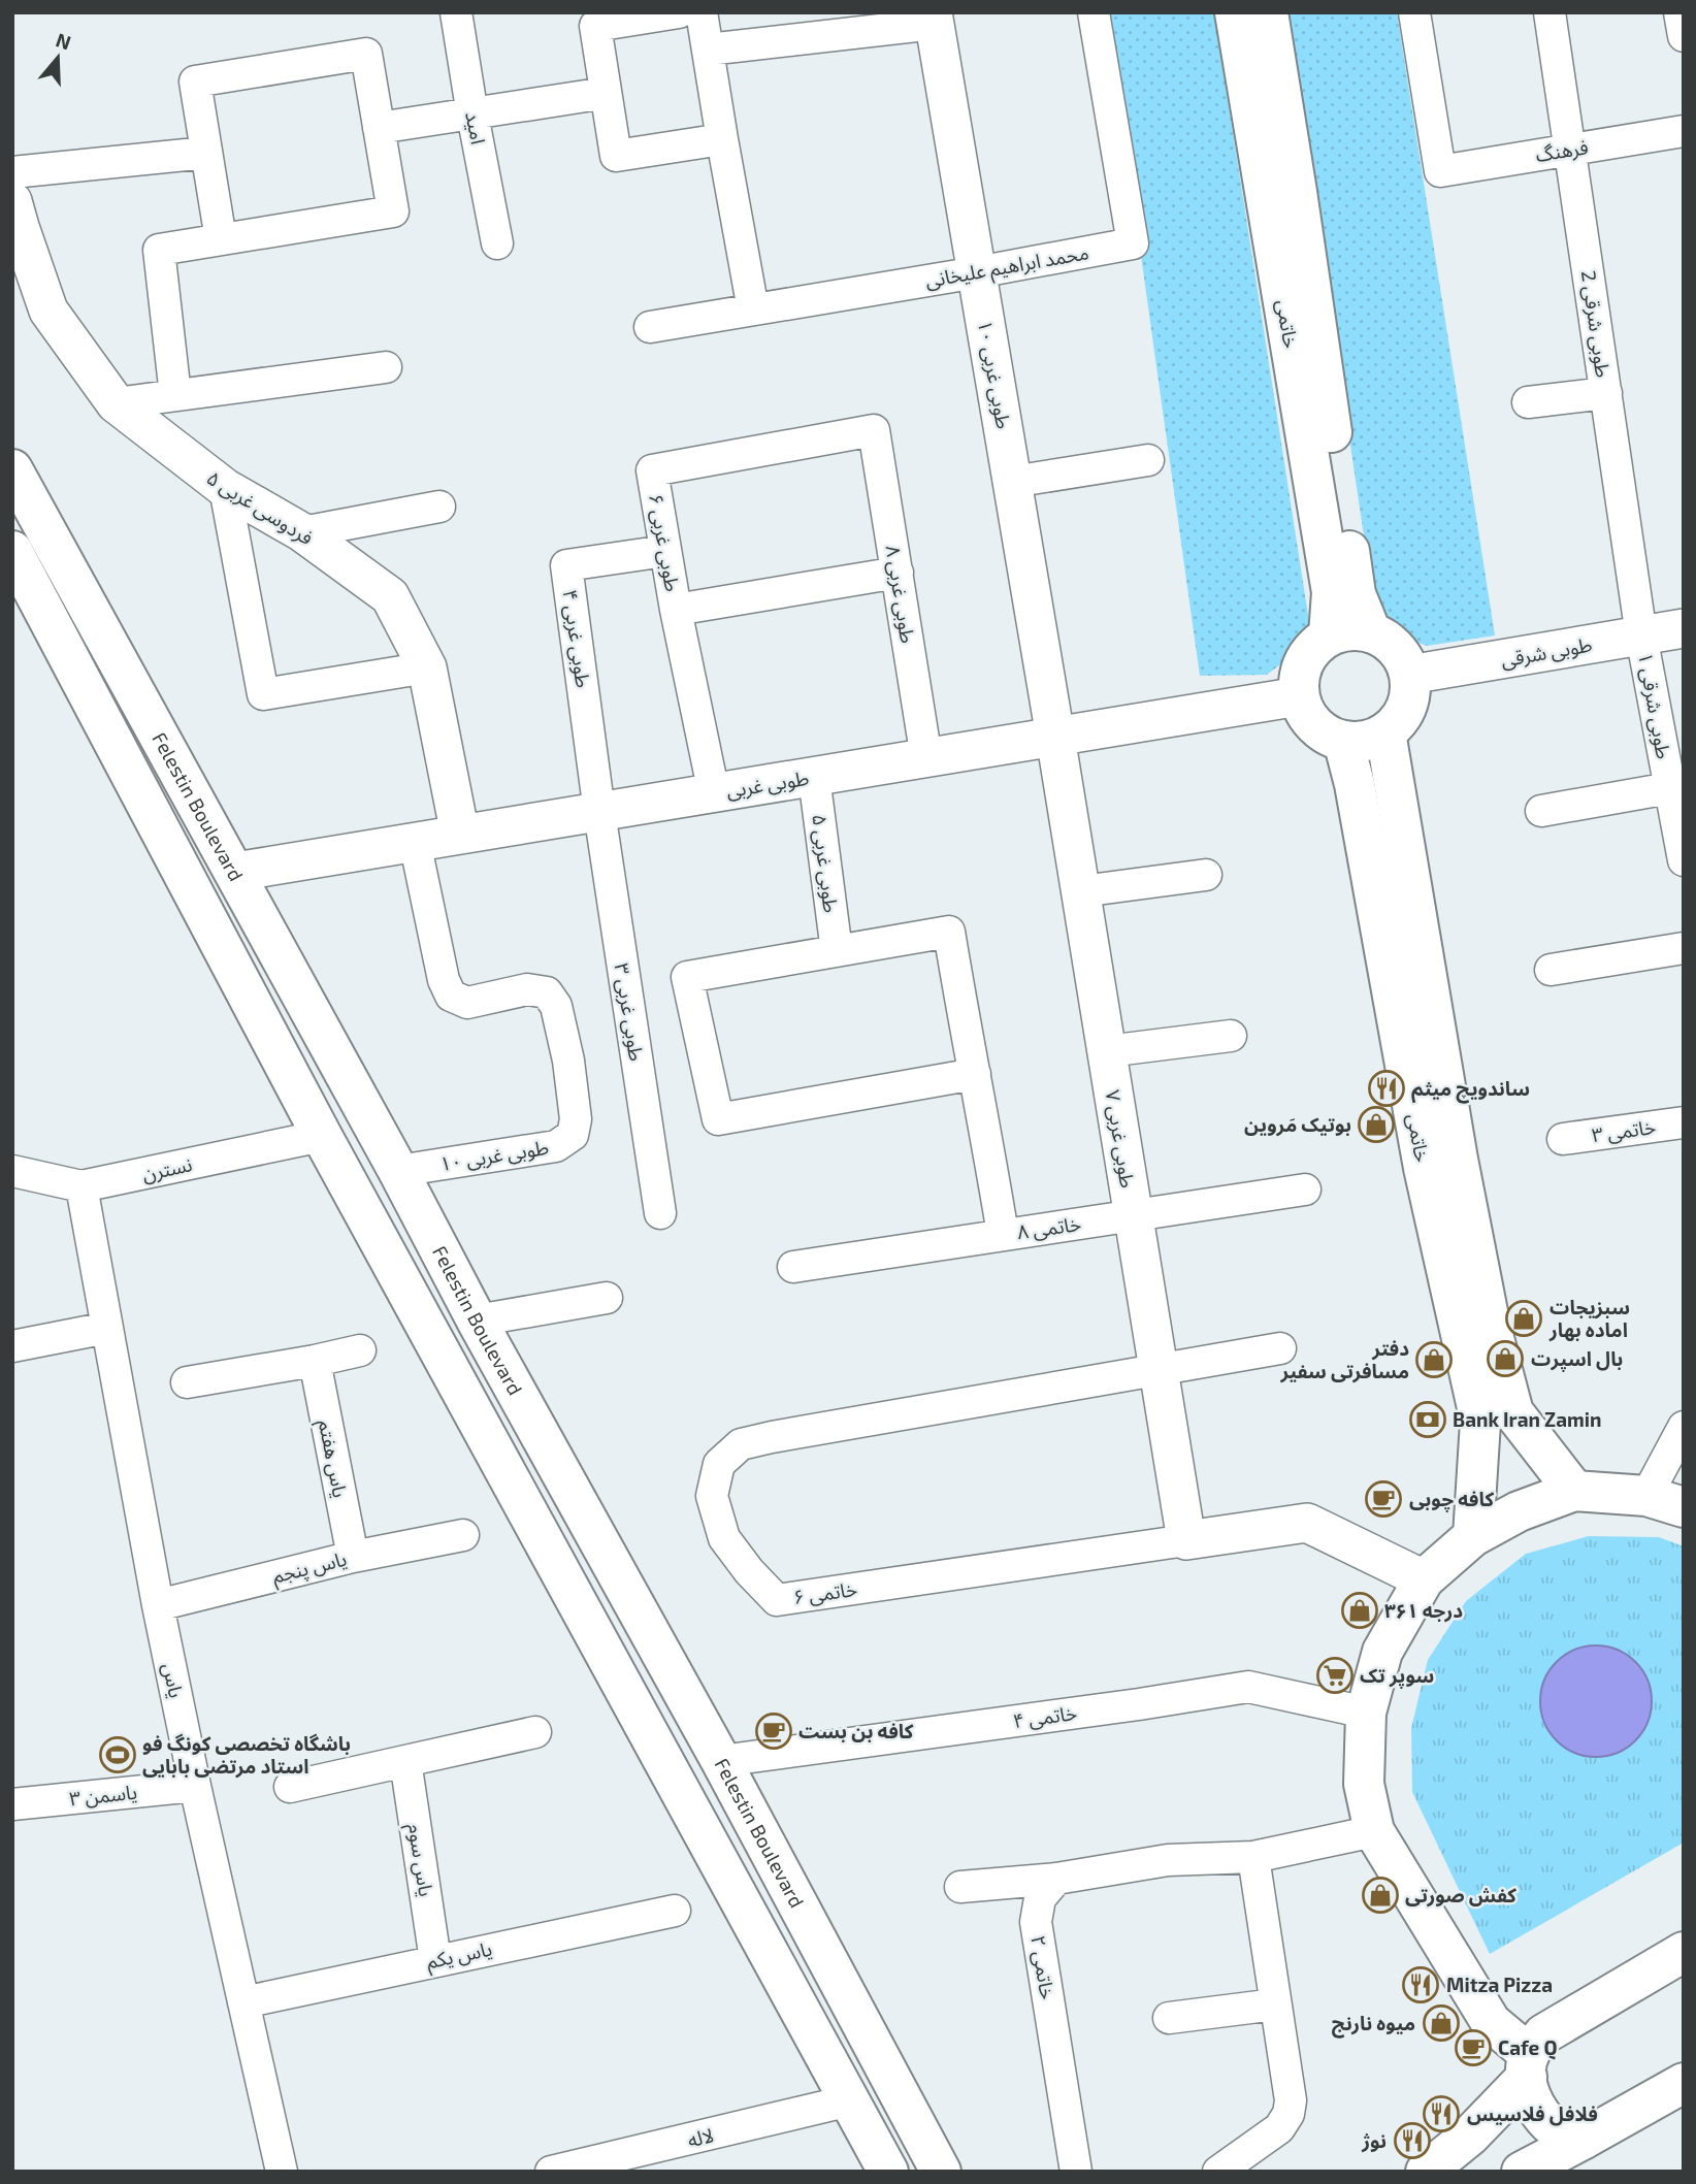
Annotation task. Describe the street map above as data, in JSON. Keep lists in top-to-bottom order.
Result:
{
  "streets": {
    "main road": ["خاتمی", "Felestin Boulevard"],
    "street": [
      "امید",
      "فرهنگ",
      "محمد ابراهیم علیخانی",
      "طوبی شرقی 2",
      "طوبی غربی ۱۰",
      "فردوسی غربی ۵",
      "طوبی غربی ۶",
      "طوبی غربی ۸",
      "طوبی غربی ۴",
      "طوبی شرقی",
      "طوبی شرقی ۱",
      "طوبی غربی",
      "طوبی غربی ۵",
      "طوبی غربی ۳",
      "خاتمی ۳",
      "طوبی غربی ۷",
      "نسترن",
      "خاتمی ۸",
      "یاس هفتم",
      "یاس پنجم",
      "خاتمی ۶",
      "یاس",
      "خاتمی ۴",
      "یاسمن ۳",
      "یاس سوم",
      "یاس یکم",
      "خاتمی ۲",
      "لاله"
    ]
  },
  "crossings": [
    ["فرهنگ", "طوبی شرقی 2"],
    ["محمد ابراهیم علیخانی", "طوبی غربی ۱۰"],
    ["خاتمی", "طوبی شرقی"],
    ["خاتمی", "طوبی غربی"],
    ["طوبی شرقی 2", "طوبی شرقی"],
    ["طوبی شرقی 2", "طوبی شرقی ۱"],
    ["طوبی غربی ۱۰", "طوبی غربی"],
    ["طوبی غربی ۱۰", "Felestin Boulevard"],
    ["طوبی غربی ۱۰", "طوبی غربی ۷"],
    ["فردوسی غربی ۵", "طوبی غربی"],
    ["طوبی غربی ۶", "طوبی غربی ۸"],
    ["طوبی غربی ۶", "طوبی غربی ۴"],
    ["طوبی غربی ۶", "طوبی غربی"],
    ["طوبی غربی ۸", "طوبی غربی"],
    ["طوبی غربی ۴", "طوبی غربی"],
    ["طوبی غربی ۴", "طوبی غربی ۳"],
    ["طوبی شرقی", "طوبی شرقی ۱"],
    ["طوبی شرقی", "طوبی غربی"],
    ["طوبی غربی", "Felestin Boulevard"],
    ["طوبی غربی", "طوبی غربی ۵"],
    ["طوبی غربی", "طوبی غربی ۳"],
    ["طوبی غربی", "طوبی غربی ۷"],
    ["Felestin Boulevard", "خاتمی ۴"],
    ["طوبی غربی ۷", "خاتمی ۸"],
    ["طوبی غربی ۷", "خاتمی ۶"],
    ["نسترن", "یاس"],
    ["یاس هفتم", "یاس پنجم"],
    ["یاس پنجم", "یاس"],
    ["یاس", "یاسمن ۳"],
    ["یاس", "یاس یکم"],
    ["یاس سوم", "یاس یکم"]
  ],
  "places": {
    "restaurant": [
      "ساندویچ میثم",
      "Mitza Pizza",
      "فلافل فلاسیس",
      "نوژ"
    ],
    "shop": [
      "بوتیک مَروین",
      "سبزیجات اماده بهار",
      "بال اسپرت",
      "دفتر مسافرتی سفیر",
      "۳۶۱ درجه",
      "کفش صورتی",
      "میوه نارنج"
    ],
    "bank": ["Bank Iran Zamin"],
    "cafe": ["کافه چوبی", "کافه بن بست", "Cafe Q"],
    "supermarket": ["سوپر تک"],
    "sports": ["باشگاه تخصصی کونگ فو استاد مرتضی بابایی"]
  },
  "north": "top"
}
